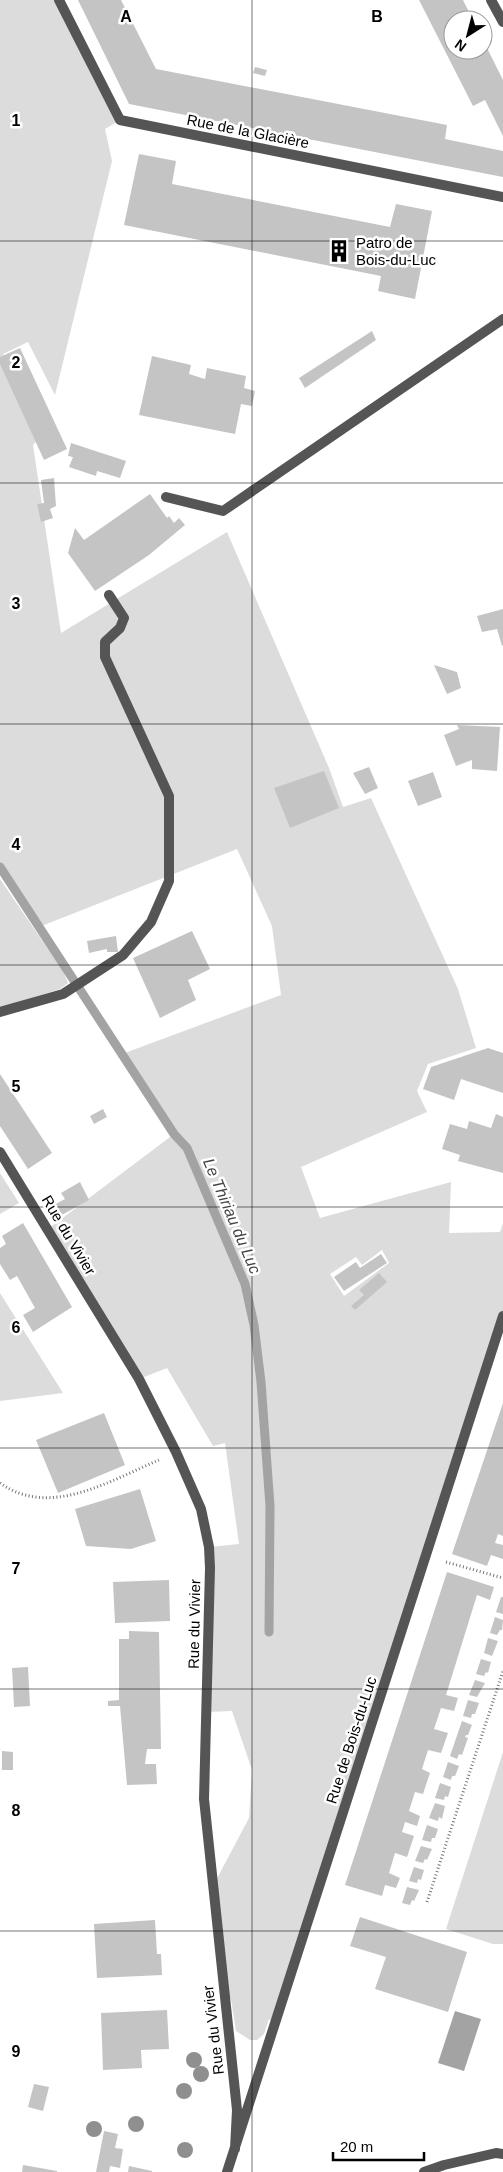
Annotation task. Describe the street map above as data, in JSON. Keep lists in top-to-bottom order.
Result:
{
  "streets": {
    "street": ["Rue de la Glacière", "Rue du Vivier", "Rue de Bois-du-Luc"]
  },
  "crossings": [
    ["Rue du Vivier", "Rue de Bois-du-Luc"]
  ],
  "water": ["Le Thiriau du Luc"],
  "places": {
    "building": ["Patro de Bois-du-Luc"]
  },
  "scale_bar": "20 m",
  "north": "bottom left",
  "grid": {
    "columns": ["A", "B"],
    "rows": [
      "1",
      "2",
      "3",
      "4",
      "5",
      "6",
      "7",
      "8",
      "9"
    ]
  }
}
